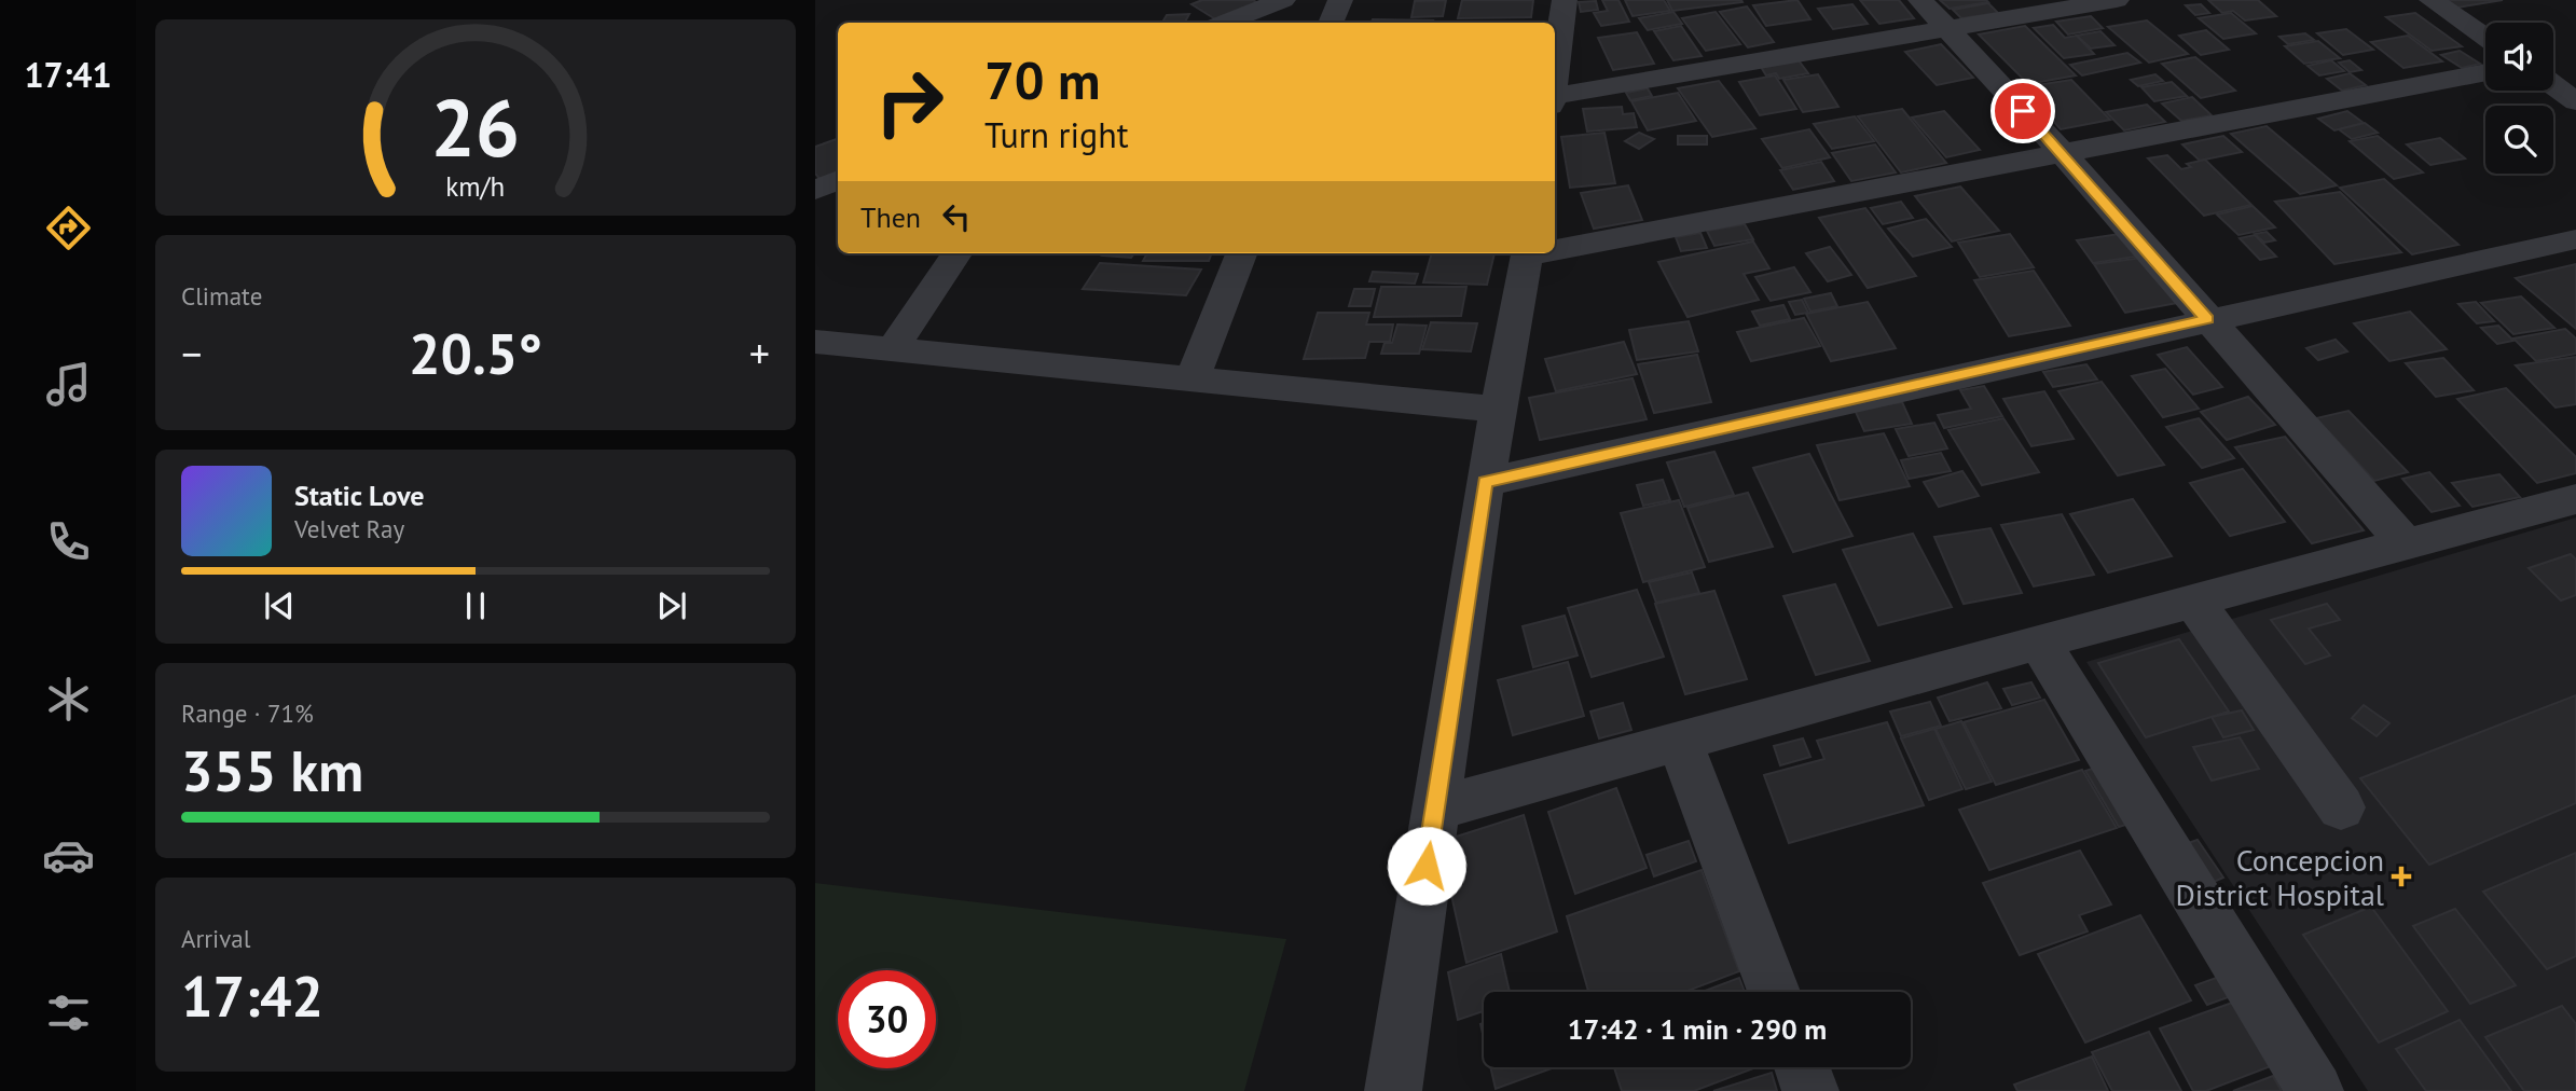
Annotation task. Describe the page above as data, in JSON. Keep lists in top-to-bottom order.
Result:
{
  "places": {
    "health": ["Concepcion District Hospital"]
  },
  "page": {
    "tabs": "17:41",
    "turn": ["70 m", "Turn right"],
    "then": "Then",
    "tile": [
      "Climate",
      ["Range · 71%", "355 km"],
      ["Arrival", "17:42"]
    ],
    "heat": ["−", "20.5°", "+"],
    "song": ["Static Love", "Velvet Ray"],
    "limit": "30",
    "trip": "17:42 · 1 min · 290 m",
    "gauge": ["26", "km/h"]
  }
}
